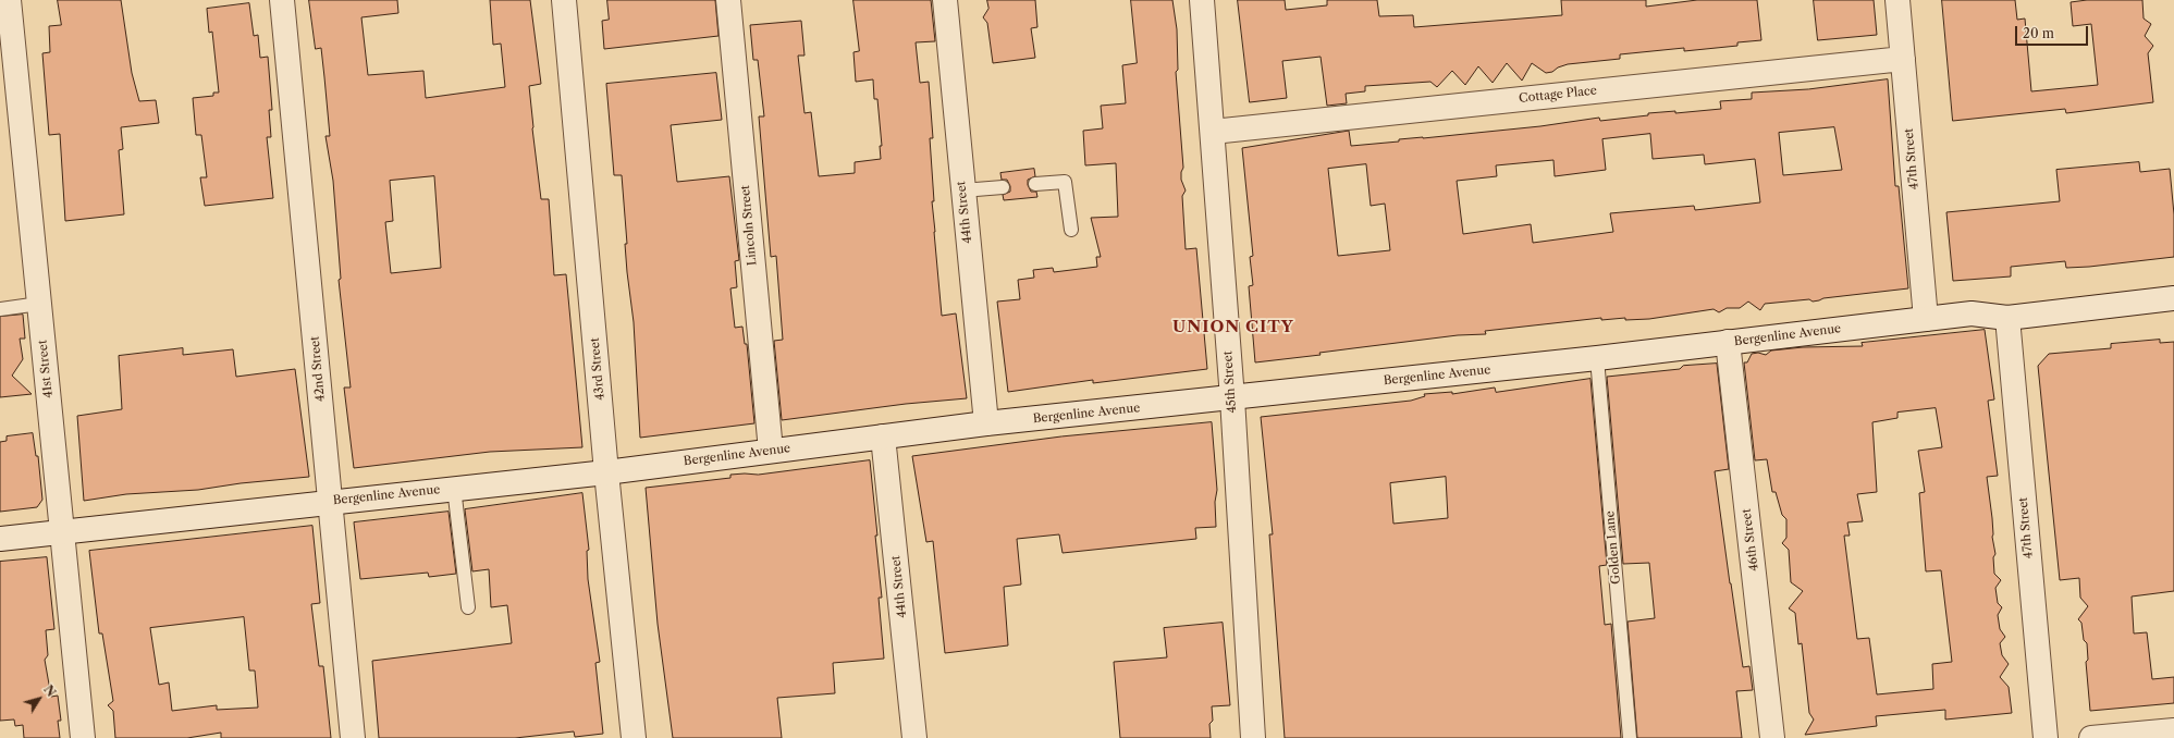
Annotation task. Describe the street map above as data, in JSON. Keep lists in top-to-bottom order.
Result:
{
  "streets": {
    "street": [
      "Cottage Place",
      "47th Street",
      "44th Street",
      "Lincoln Street",
      "Bergenline Avenue",
      "41st Street",
      "42nd Street",
      "43rd Street",
      "45th Street",
      "46th Street"
    ],
    "lane": ["Golden Lane"]
  },
  "crossings": [
    ["Cottage Place", "47th Street"],
    ["Cottage Place", "45th Street"],
    ["47th Street", "Bergenline Avenue"],
    ["44th Street", "Bergenline Avenue"],
    ["Lincoln Street", "Bergenline Avenue"],
    ["Bergenline Avenue", "41st Street"],
    ["Bergenline Avenue", "42nd Street"],
    ["Bergenline Avenue", "43rd Street"],
    ["Bergenline Avenue", "45th Street"],
    ["Bergenline Avenue", "46th Street"],
    ["Bergenline Avenue", "Golden Lane"]
  ],
  "districts": ["UNION CITY"],
  "scale_bar": "20 m",
  "north": "top right"
}
